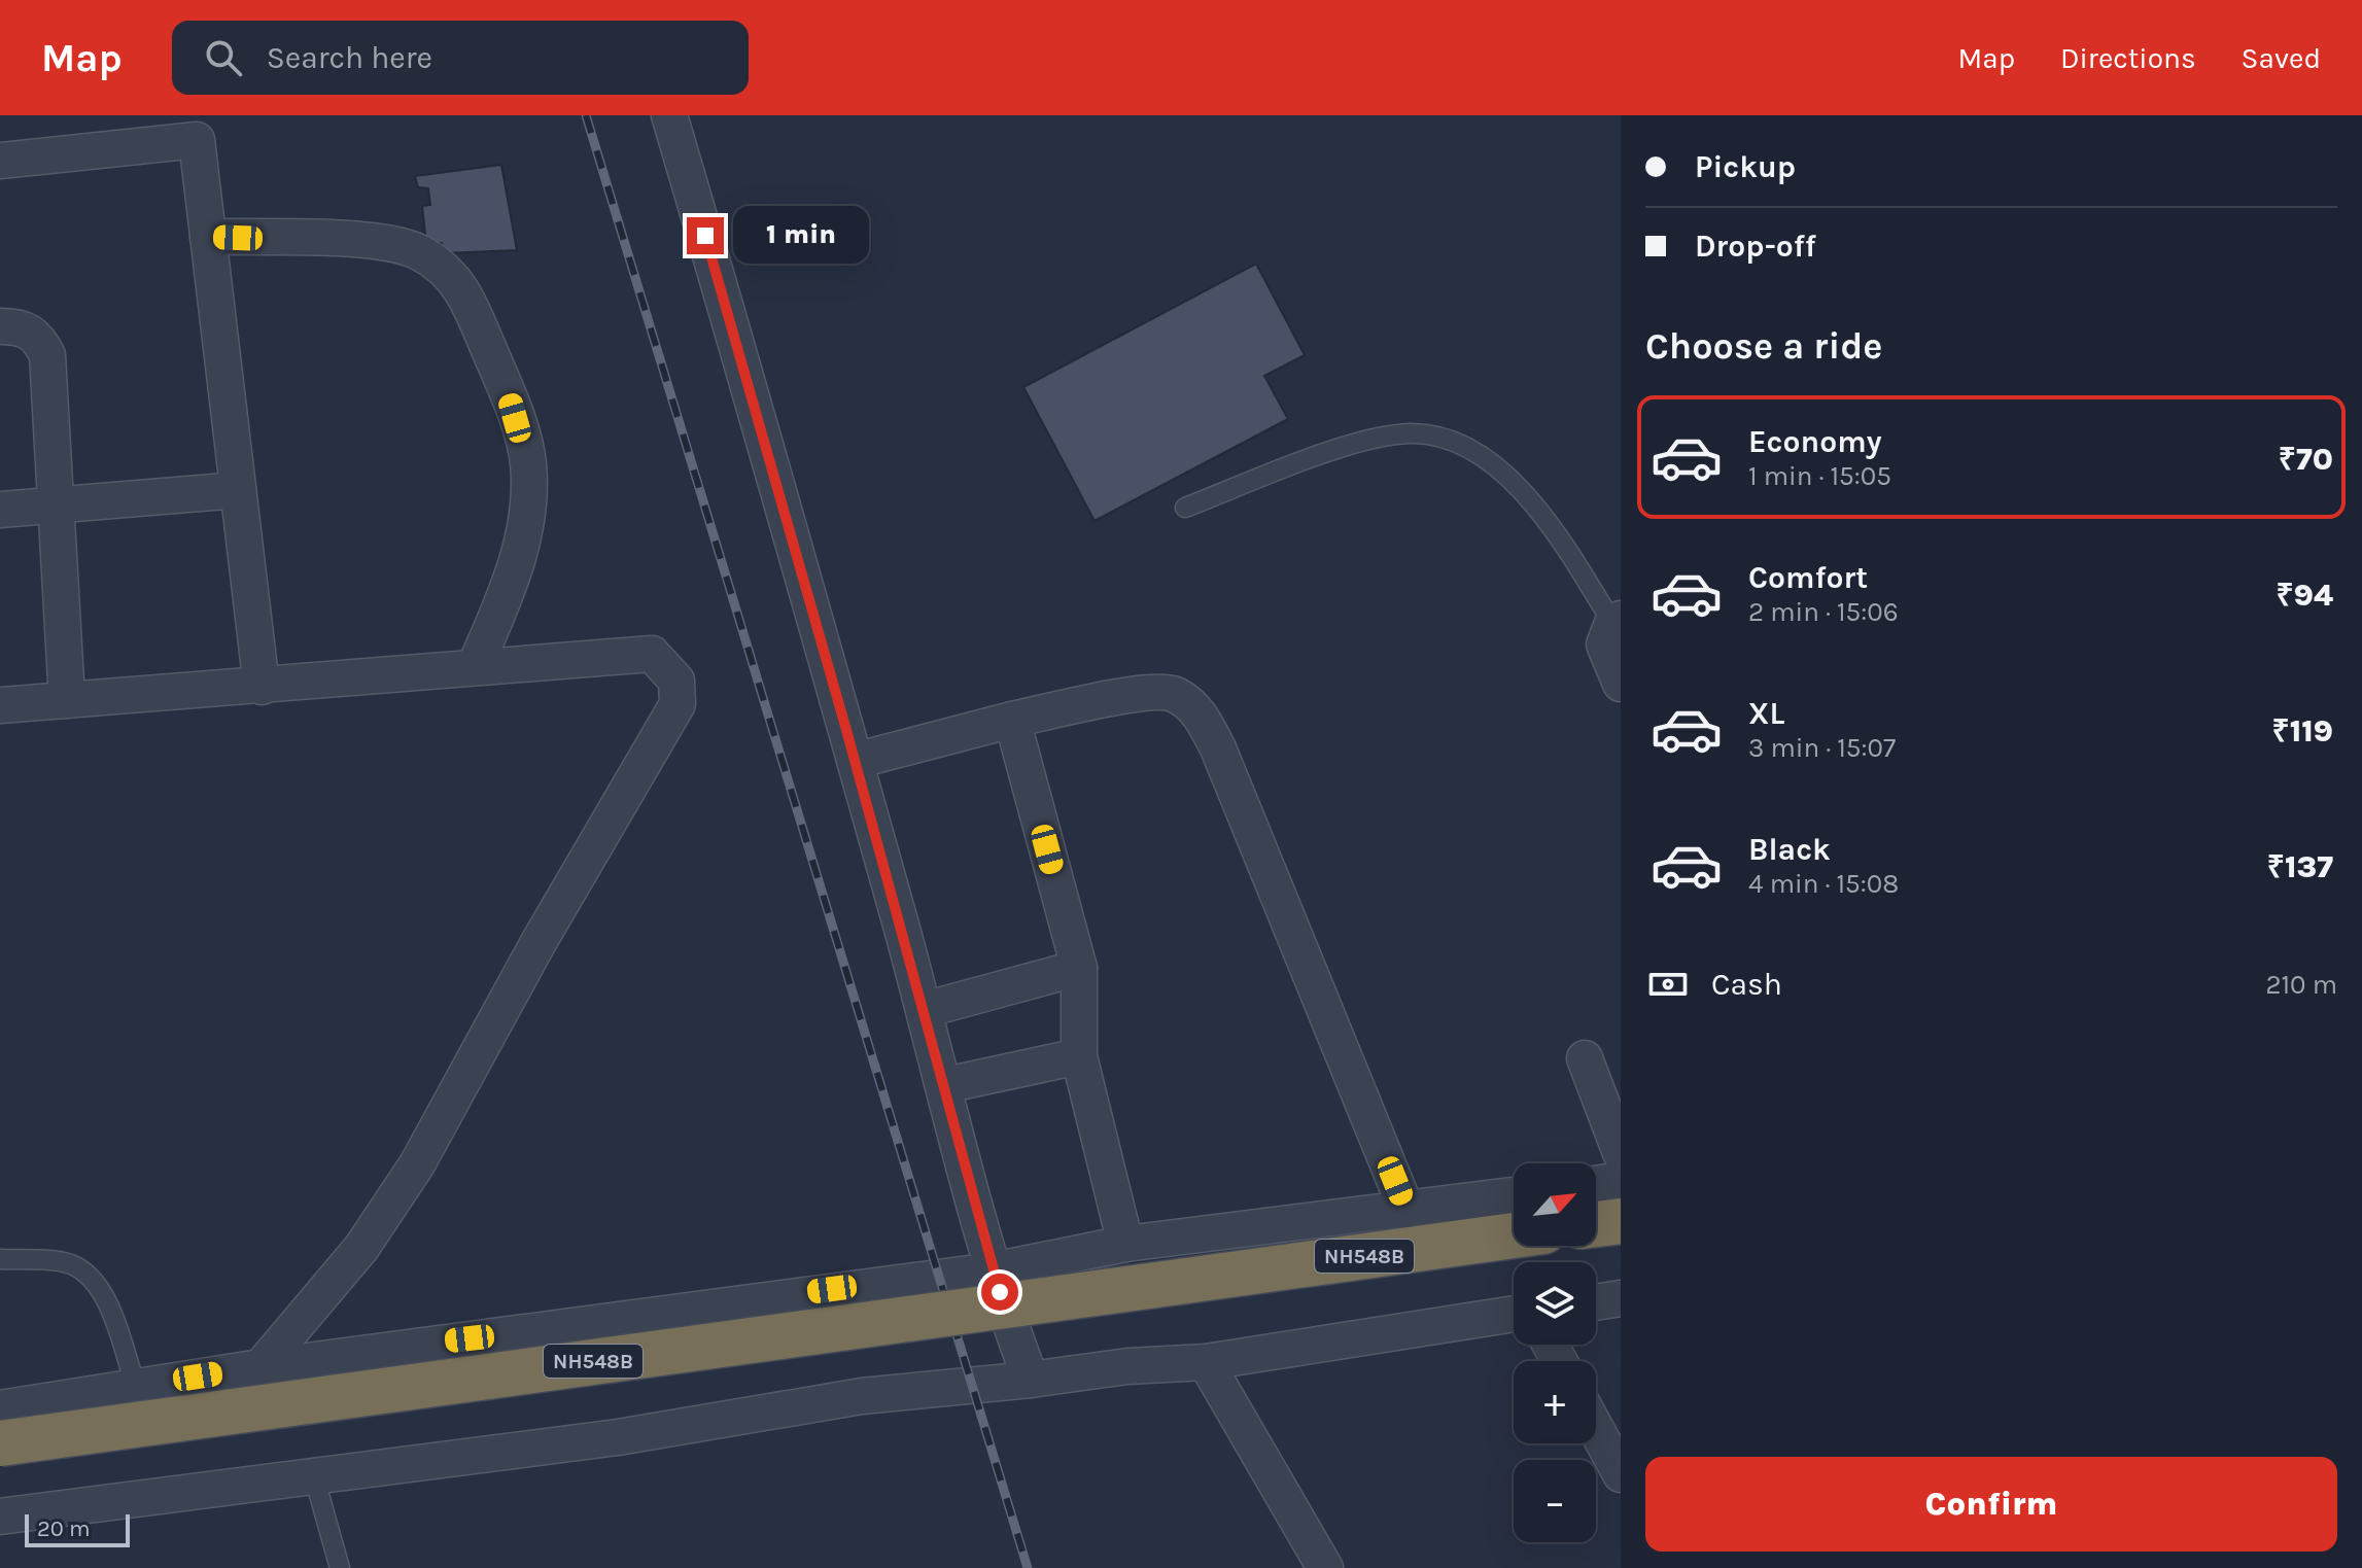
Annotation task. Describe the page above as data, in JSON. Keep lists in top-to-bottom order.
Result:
{
  "streets": {
    "highway": ["NH548B"]
  },
  "scale_bar": "20 m",
  "north": "top right",
  "page": {
    "header": "Map",
    "search": "Search here",
    "nav": ["Map", "Directions", "Saved"],
    "banner": ["Pickup", "Drop-off"],
    "bubble": "1 min",
    "heading": "Choose a ride",
    "list": [
      {
        "name": "Economy",
        "note": "1 min · 15:05",
        "value": "₹70"
      },
      {
        "name": "Comfort",
        "note": "2 min · 15:06",
        "value": "₹94"
      },
      {
        "name": "XL",
        "note": "3 min · 15:07",
        "value": "₹119"
      },
      {
        "name": "Black",
        "note": "4 min · 15:08",
        "value": "₹137"
      }
    ],
    "pay": ["Cash", "210 m"],
    "map_buttons": ["+", "−"],
    "buttons": "Confirm",
    "scale": "20 m"
  }
}
